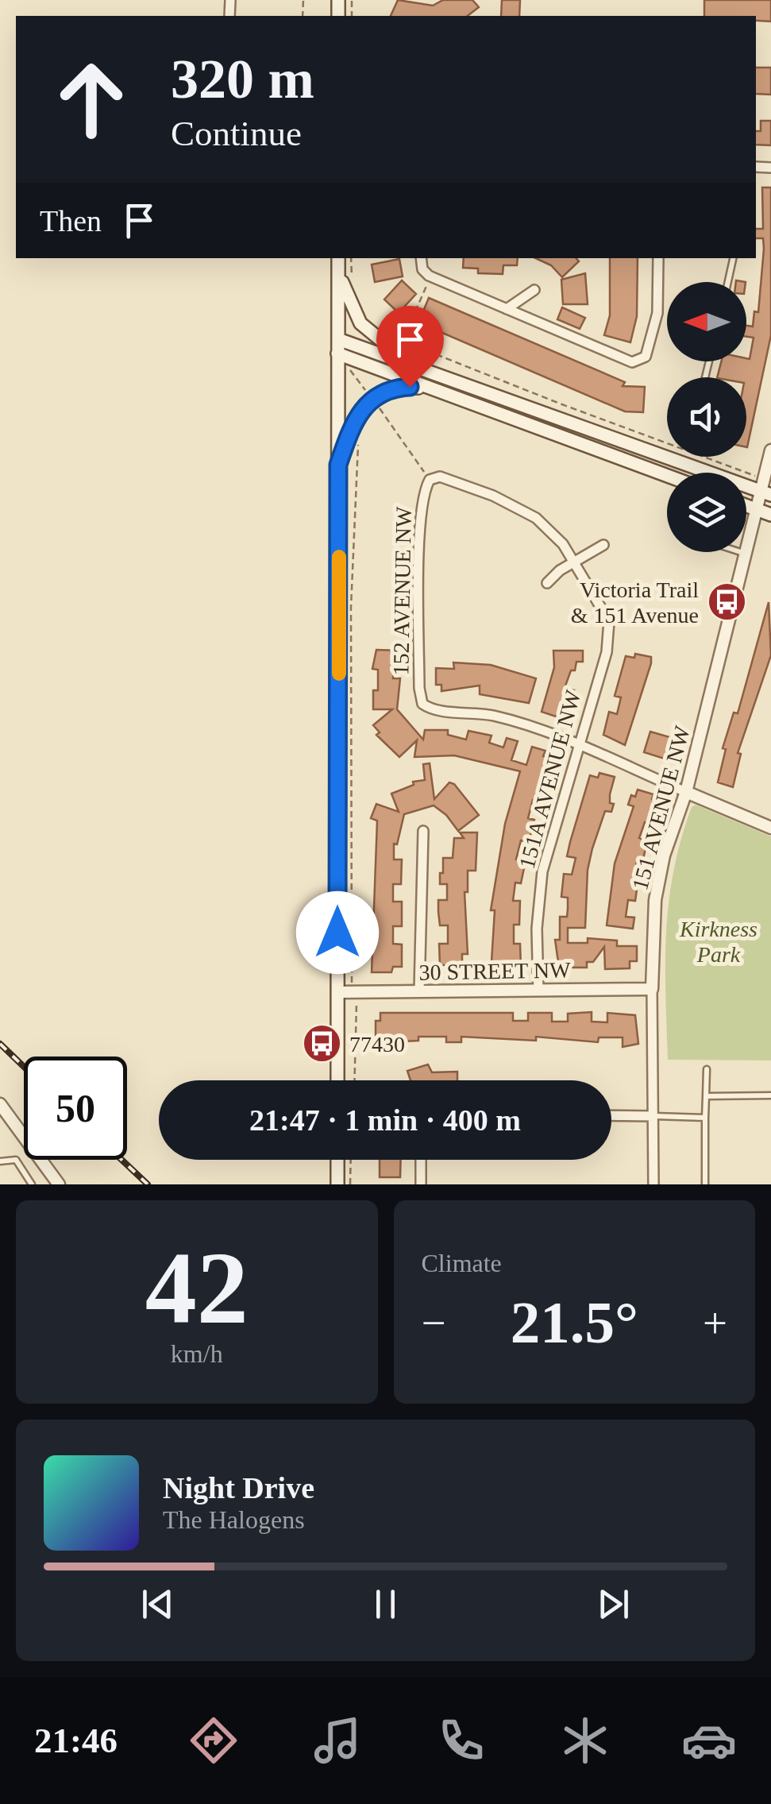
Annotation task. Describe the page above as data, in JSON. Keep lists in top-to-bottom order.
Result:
{
  "streets": {
    "street": [
      "152 AVENUE NW",
      "151A AVENUE NW",
      "151 AVENUE NW",
      "30 STREET NW"
    ]
  },
  "crossings": [
    ["152 AVENUE NW", "151A AVENUE NW"],
    ["151A AVENUE NW", "30 STREET NW"],
    ["151 AVENUE NW", "30 STREET NW"]
  ],
  "parks": ["Kirkness Park"],
  "places": {
    "bus stop": ["Victoria Trail & 151 Avenue", "77430"]
  },
  "north": "left",
  "page": {
    "turn": ["320 m", "Continue"],
    "then": "Then",
    "limit": "50",
    "trip": "21:47 · 1 min · 400 m",
    "tile": [
      ["42", "km/h"],
      "Climate"
    ],
    "heat": ["−", "21.5°", "+"],
    "song": ["Night Drive", "The Halogens"],
    "tabs": "21:46"
  }
}
